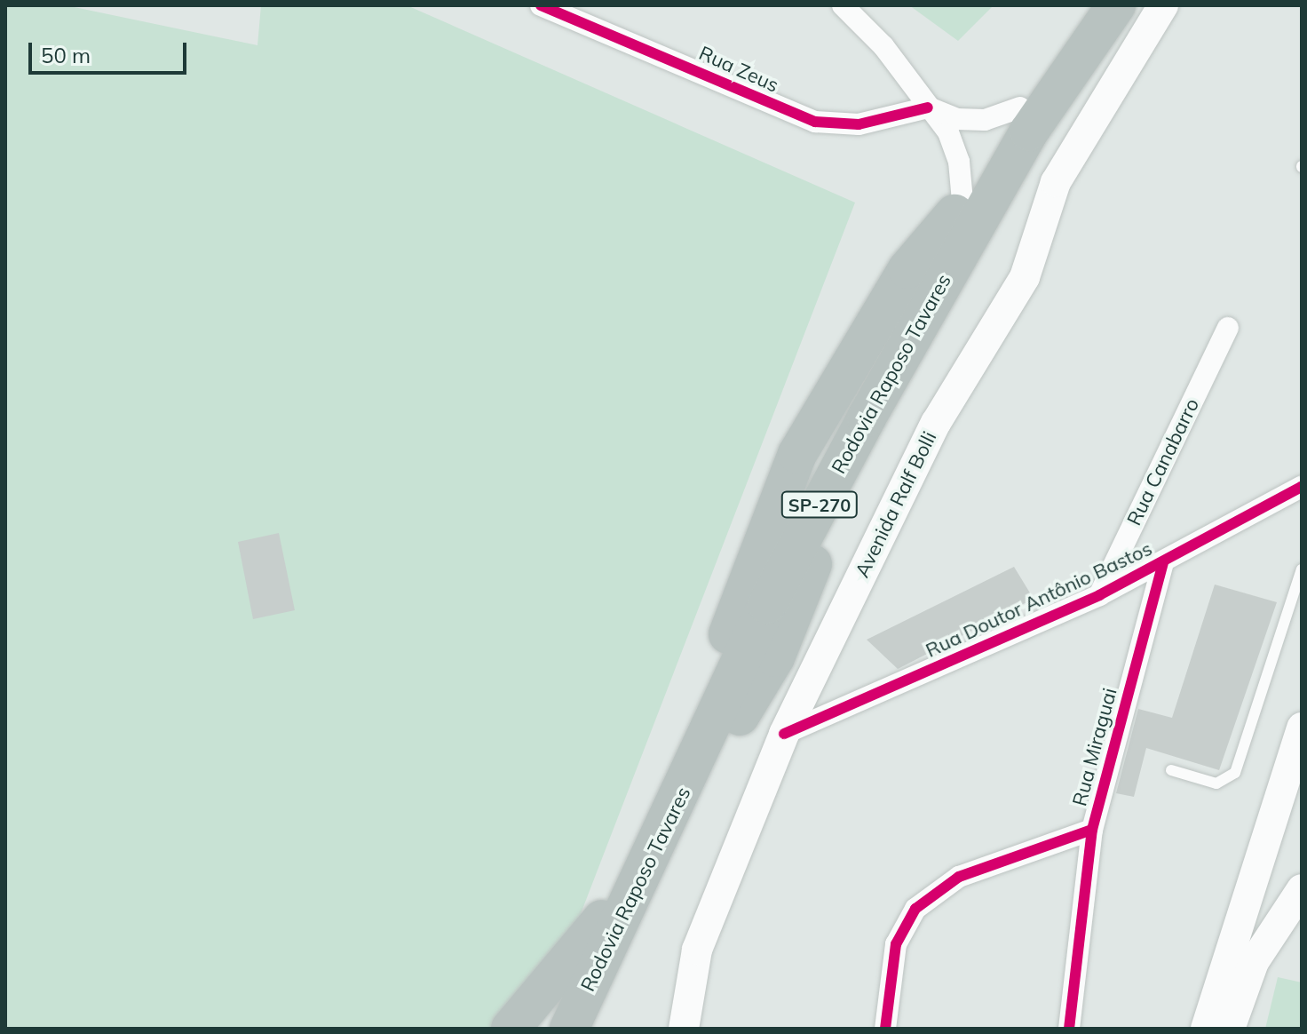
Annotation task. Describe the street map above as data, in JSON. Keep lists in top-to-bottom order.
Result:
{
  "streets": {
    "highway": ["Rodovia Raposo Tavares", "SP-270"],
    "main road": ["Avenida Ralf Bolli"],
    "street": [
      "Rua Zeus",
      "Rua Canabarro",
      "Rua Doutor Antônio Bastos",
      "Rua Miraguai"
    ]
  },
  "crossings": [
    ["Rua Canabarro", "Rua Doutor Antônio Bastos"],
    ["Avenida Ralf Bolli", "Rua Doutor Antônio Bastos"],
    ["Rua Doutor Antônio Bastos", "Rua Miraguai"]
  ],
  "scale_bar": "50 m"
}
